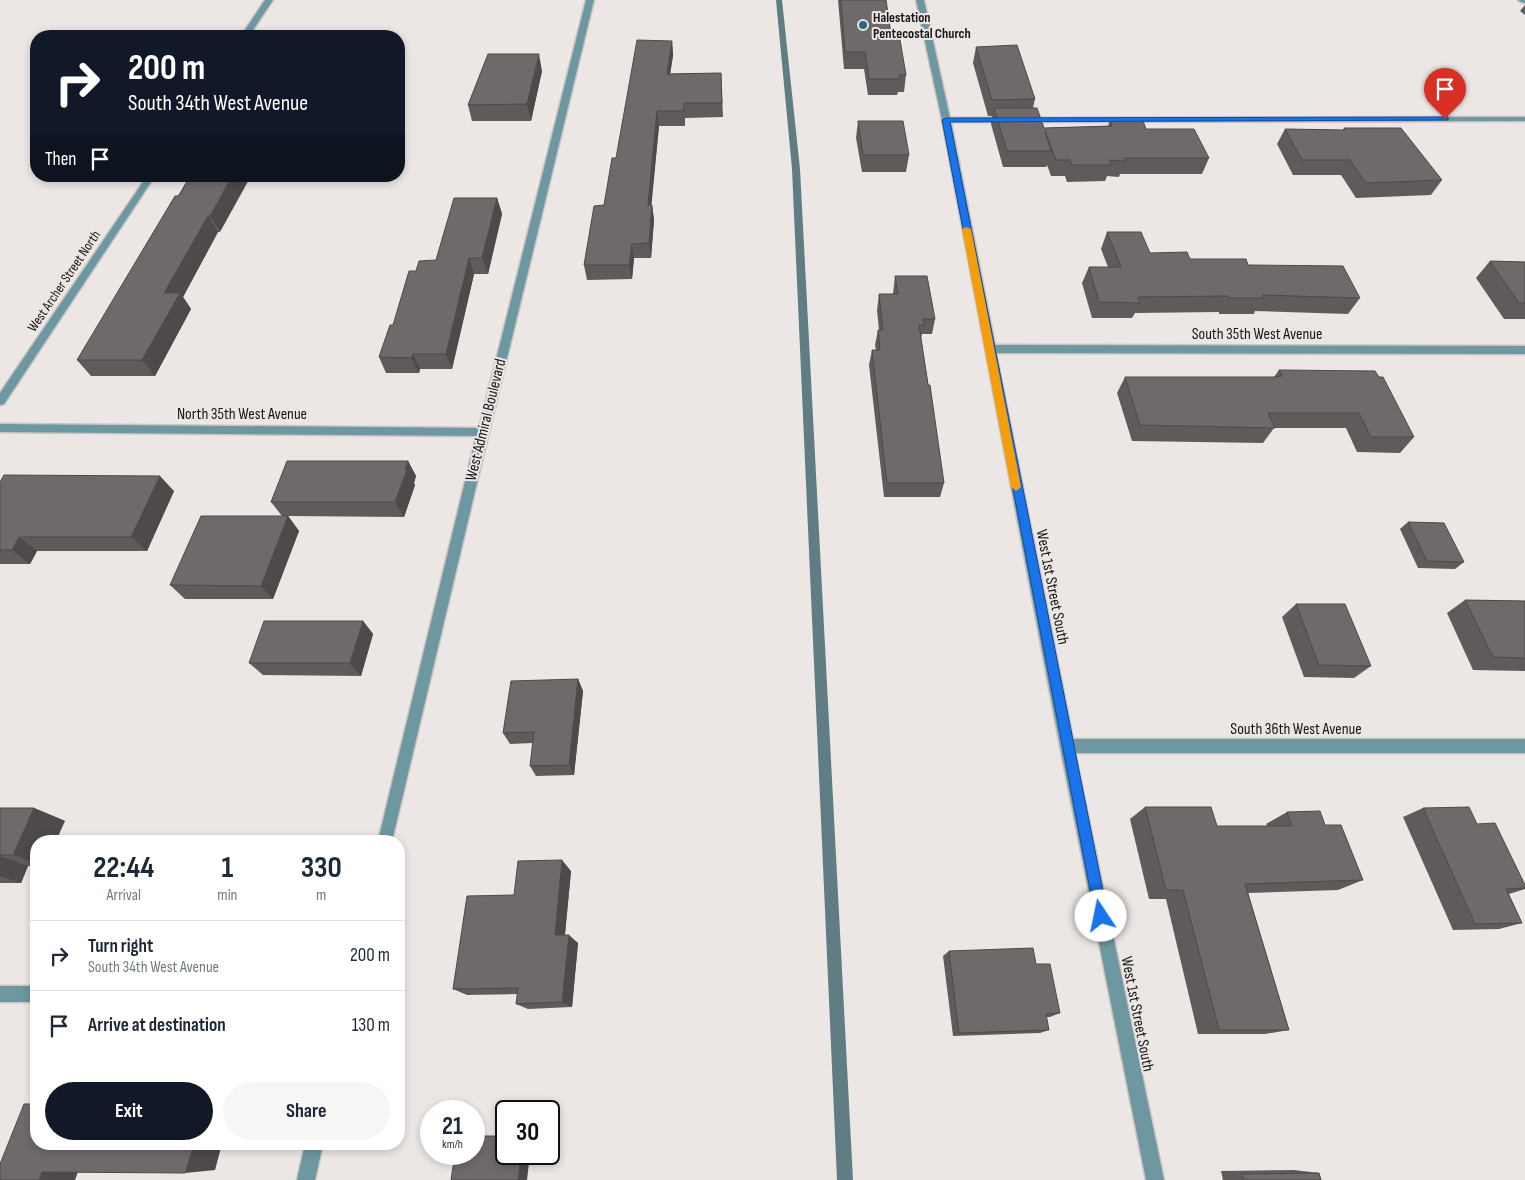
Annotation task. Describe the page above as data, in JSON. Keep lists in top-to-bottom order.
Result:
{
  "streets": {
    "street": [
      "West Archer Street North",
      "South 35th West Avenue",
      "North 35th West Avenue",
      "West Admiral Boulevard",
      "West 1st Street South",
      "South 36th West Avenue"
    ]
  },
  "crossings": [
    ["South 35th West Avenue", "West 1st Street South"],
    ["North 35th West Avenue", "West Admiral Boulevard"],
    ["West 1st Street South", "South 36th West Avenue"]
  ],
  "places": ["Halestation Pentecostal Church"],
  "page": {
    "turn": ["200 m", "South 34th West Avenue"],
    "then": "Then",
    "eta": [
      "22:44",
      "Arrival",
      "1",
      "min",
      "330",
      "m"
    ],
    "list": [
      {
        "name": "Turn right",
        "note": "South 34th West Avenue",
        "value": "200 m"
      },
      {
        "name": "Arrive at destination",
        "value": "130 m"
      }
    ],
    "buttons": ["Exit", "Share"],
    "speed": "21 km/h",
    "limit": "30"
  }
}
